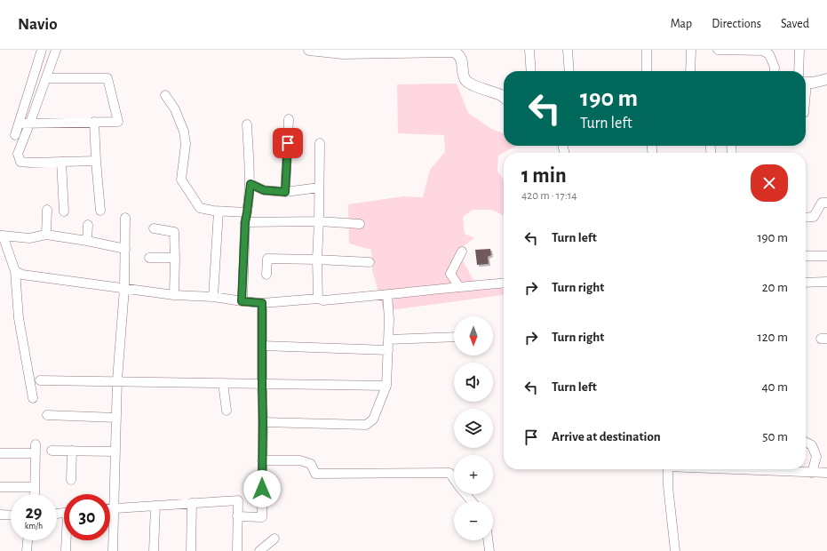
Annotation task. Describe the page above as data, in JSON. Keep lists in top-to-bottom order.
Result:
{
  "north": "bottom",
  "page": {
    "header": "Navio",
    "nav": ["Map", "Directions", "Saved"],
    "turn": ["190 m", "Turn left"],
    "heading": ["1 min", "420 m · 17:14"],
    "list": [
      {
        "name": "Turn left",
        "value": "190 m"
      },
      {
        "name": "Turn right",
        "value": "20 m"
      },
      {
        "name": "Turn right",
        "value": "120 m"
      },
      {
        "name": "Turn left",
        "value": "40 m"
      },
      {
        "name": "Arrive at destination",
        "value": "50 m"
      }
    ],
    "map_buttons": ["+", "−"],
    "speed": "29 km/h",
    "limit": "30"
  }
}
